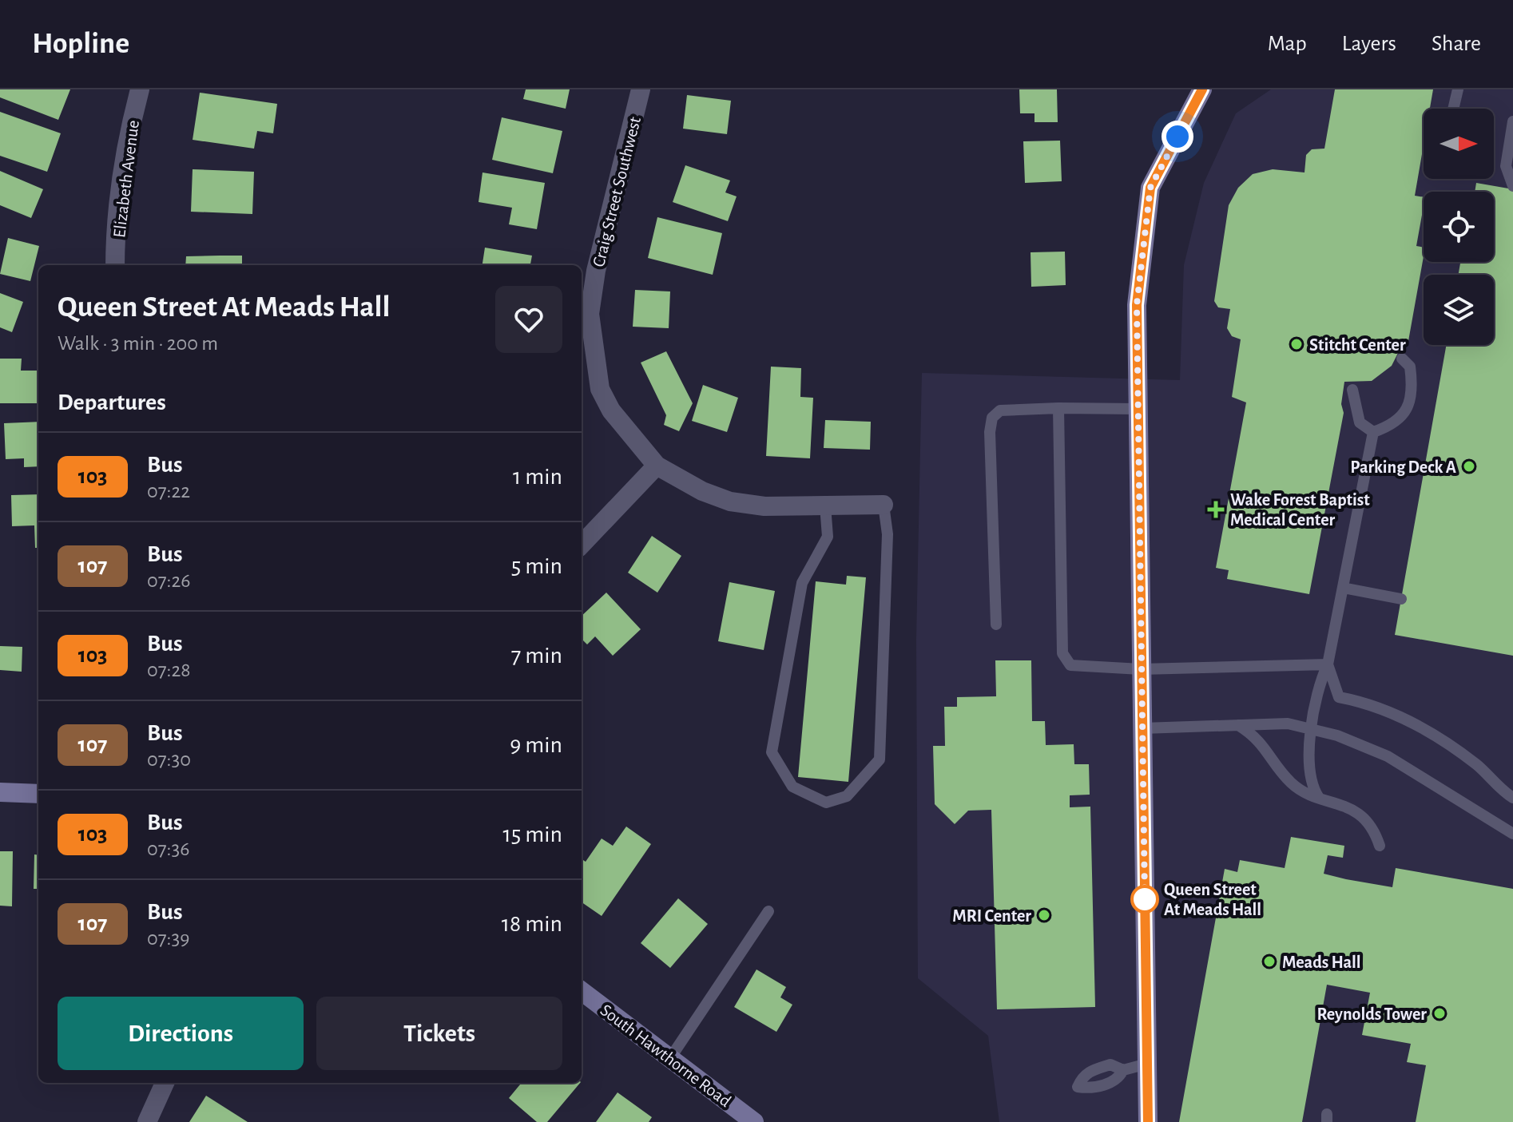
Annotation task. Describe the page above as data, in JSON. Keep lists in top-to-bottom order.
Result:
{
  "streets": {
    "street": ["Elizabeth Avenue", "Craig Street Southwest", "South Hawthorne Road"]
  },
  "places": {
    "other": [
      "Stitcht Center",
      "Parking Deck A",
      "Queen Street At Meads Hall",
      "MRI Center",
      "Meads Hall",
      "Reynolds Tower"
    ],
    "health": ["Wake Forest Baptist Medical Center"]
  },
  "lines": ["bus line 103"],
  "north": "right",
  "page": {
    "header": "Hopline",
    "nav": ["Map", "Layers", "Share"],
    "heading": [
      ["Queen Street At Meads Hall", "Walk · 3 min · 200 m"],
      "Departures"
    ],
    "list": [
      {
        "mark": "103",
        "name": "Bus",
        "note": "07:22",
        "value": "1 min"
      },
      {
        "mark": "107",
        "name": "Bus",
        "note": "07:26",
        "value": "5 min"
      },
      {
        "mark": "103",
        "name": "Bus",
        "note": "07:28",
        "value": "7 min"
      },
      {
        "mark": "107",
        "name": "Bus",
        "note": "07:30",
        "value": "9 min"
      },
      {
        "mark": "103",
        "name": "Bus",
        "note": "07:36",
        "value": "15 min"
      },
      {
        "mark": "107",
        "name": "Bus",
        "note": "07:39",
        "value": "18 min"
      }
    ],
    "buttons": ["Directions", "Tickets"]
  }
}
